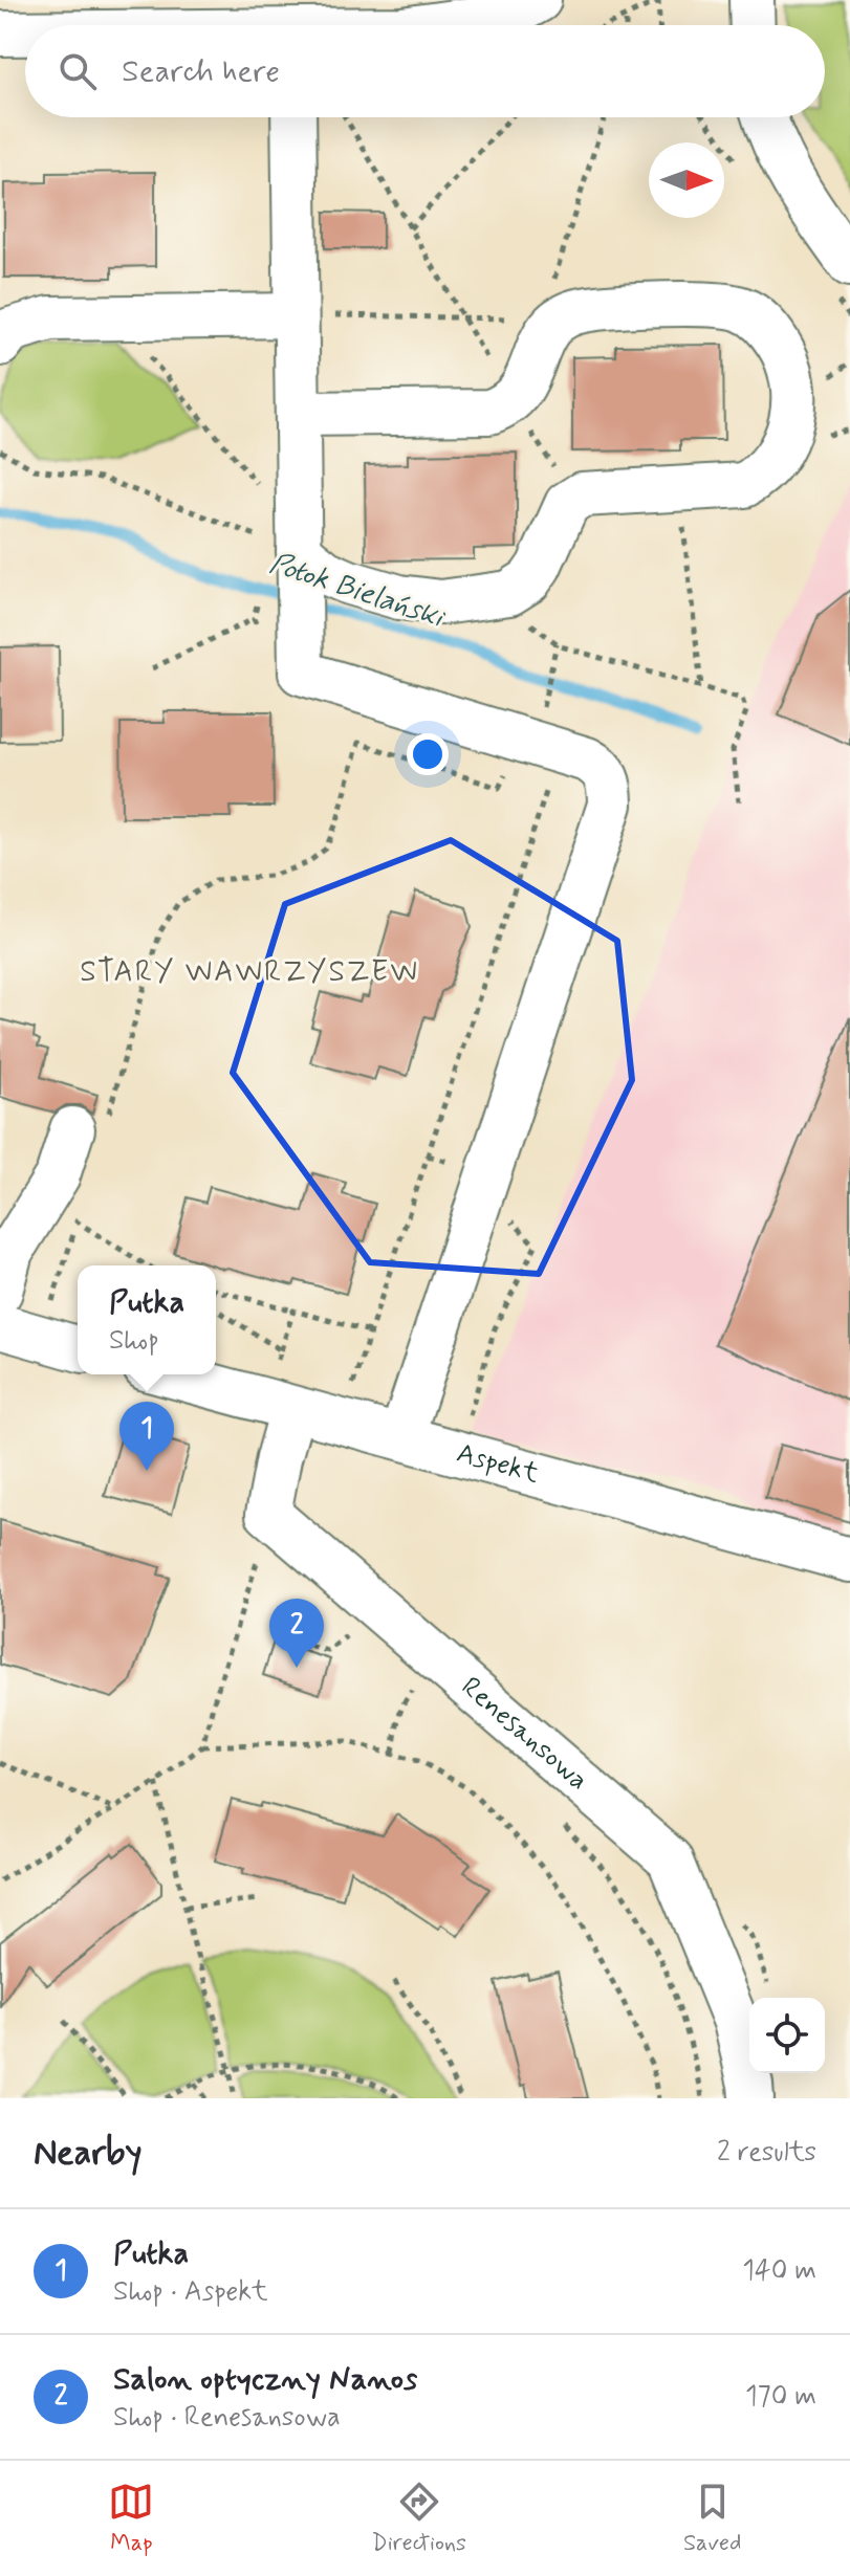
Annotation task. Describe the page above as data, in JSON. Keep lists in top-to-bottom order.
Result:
{
  "streets": {
    "street": ["Aspekt", "Renesansowa"]
  },
  "crossings": [
    ["Aspekt", "Renesansowa"]
  ],
  "districts": ["STARY WAWRZYSZEW"],
  "water": ["Potok Bielański"],
  "north": "right",
  "page": {
    "search": "Search here",
    "popup": ["Putka", "Shop"],
    "pins": ["1", "2"],
    "heading": ["Nearby", "2 results"],
    "list": [
      {
        "mark": "1",
        "name": "Putka",
        "note": "Shop · Aspekt",
        "value": "140 m"
      },
      {
        "mark": "2",
        "name": "Salon optyczny Nanos",
        "note": "Shop · Renesansowa",
        "value": "170 m"
      }
    ],
    "nav": ["Map", "Directions", "Saved"]
  }
}
